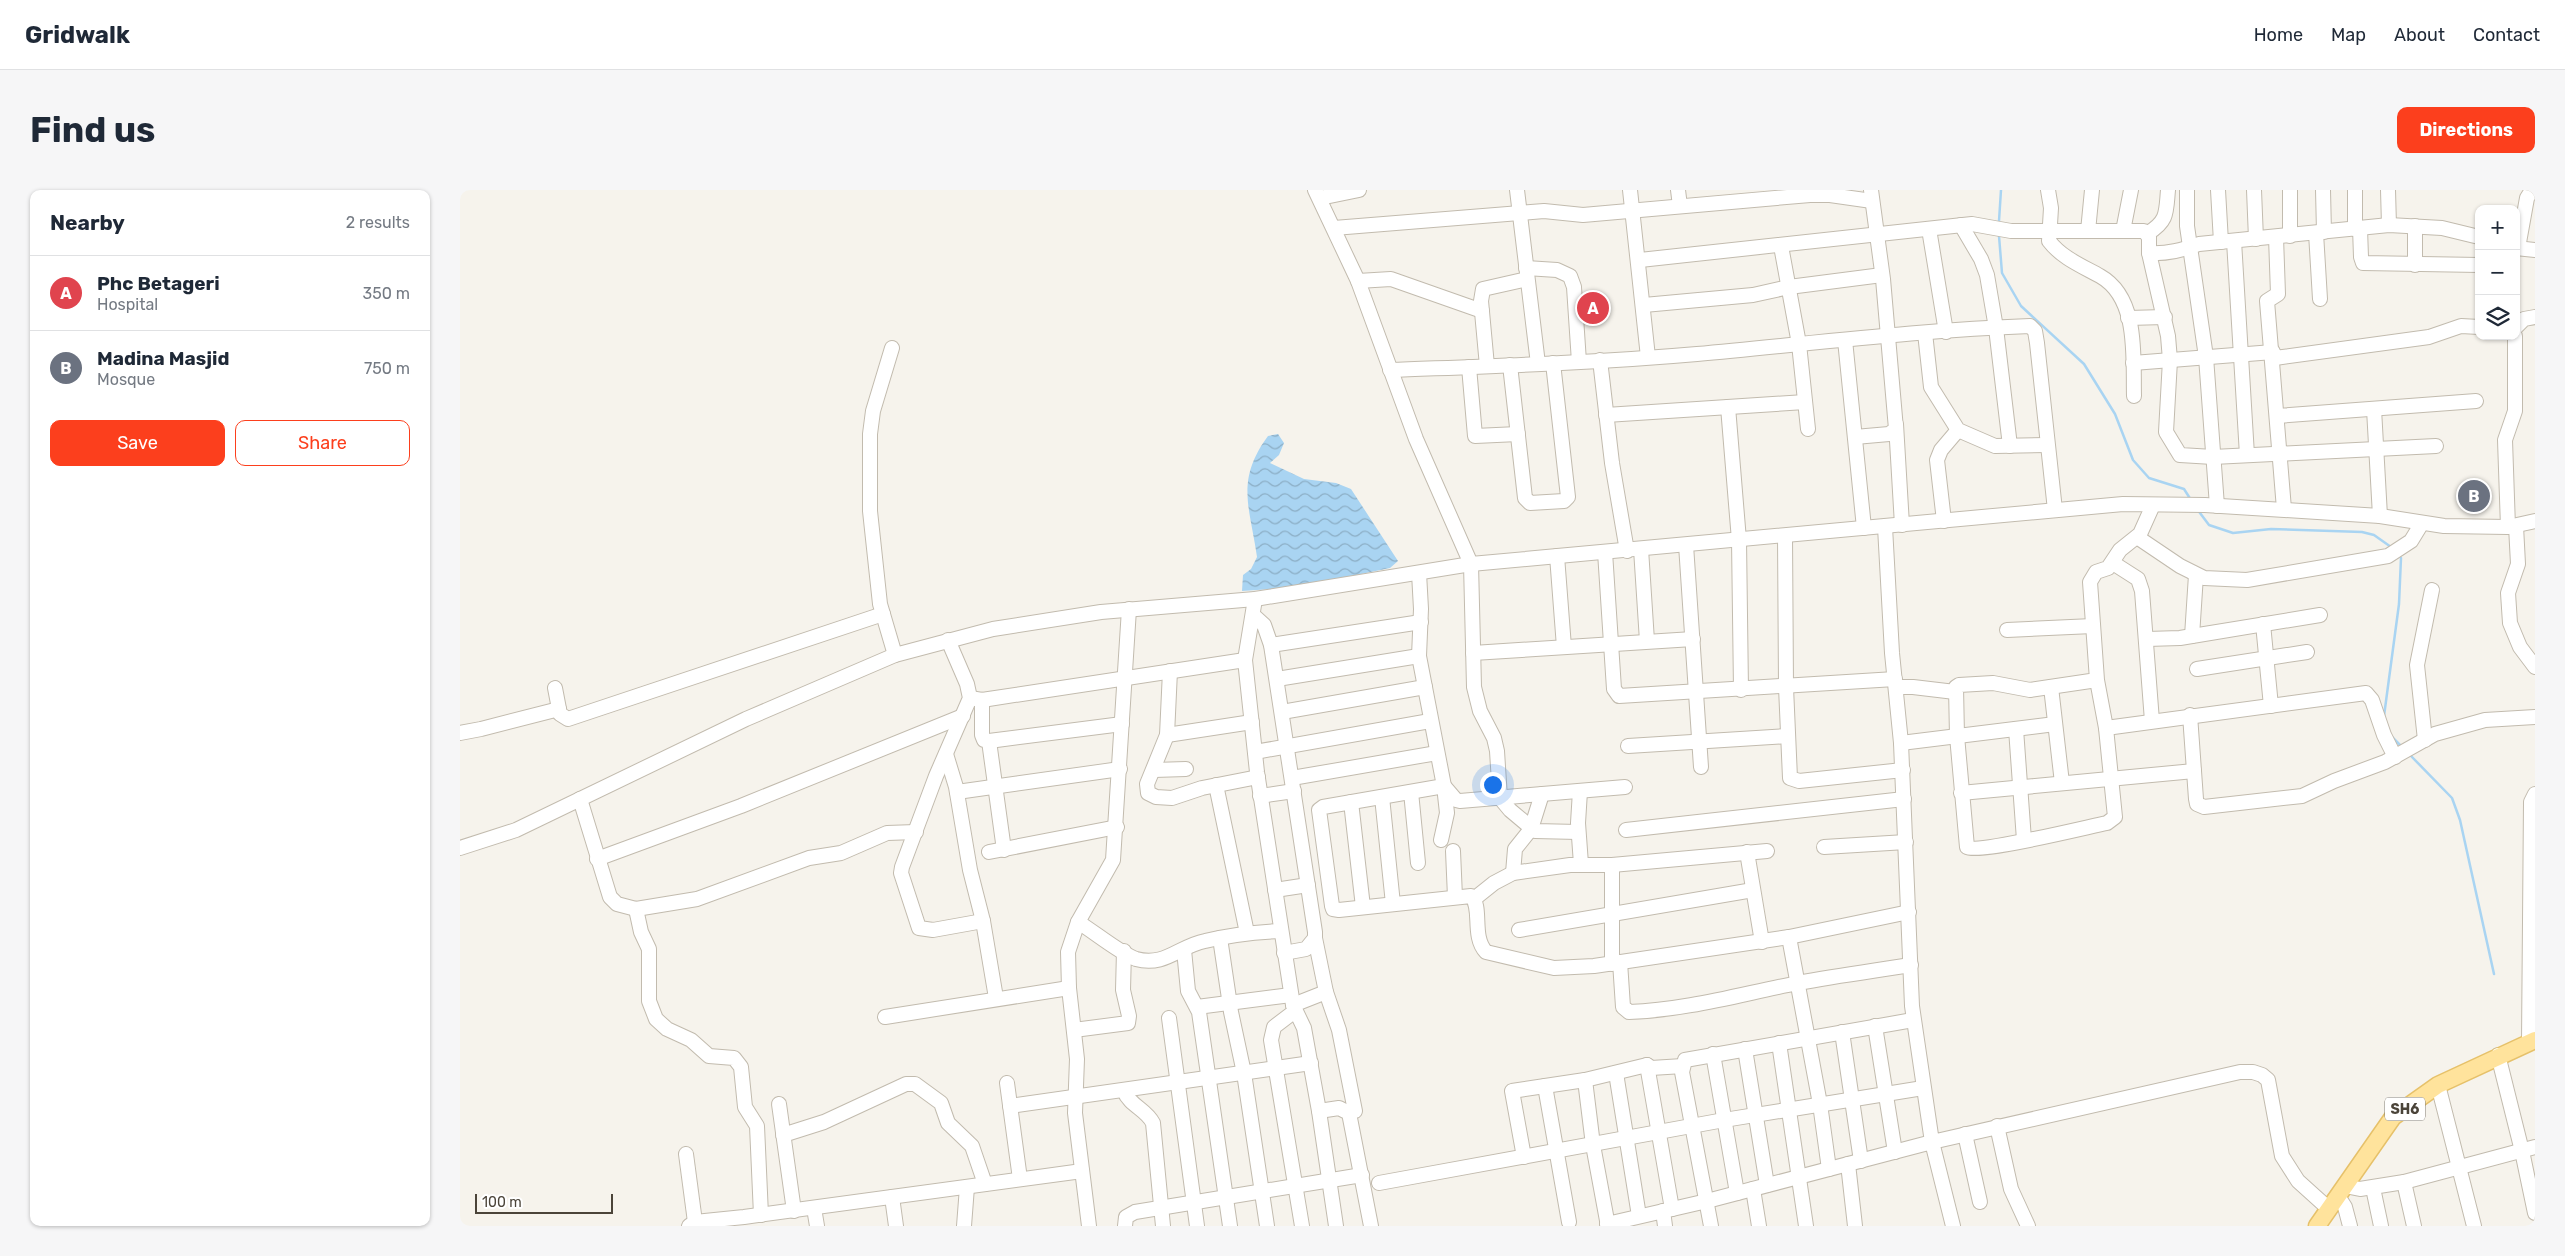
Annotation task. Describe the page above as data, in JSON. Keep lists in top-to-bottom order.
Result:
{
  "streets": {
    "main road": ["SH6"]
  },
  "scale_bar": "100 m",
  "page": {
    "header": "Gridwalk",
    "nav": [
      "Home",
      "Map",
      "About",
      "Contact"
    ],
    "buttons": [
      "Directions",
      ["Save", "Share"]
    ],
    "title": "Find us",
    "heading": ["Nearby", "2 results"],
    "map_buttons": ["+", "−"],
    "list": [
      {
        "mark": "A",
        "name": "Phc Betageri",
        "note": "Hospital",
        "value": "350 m"
      },
      {
        "mark": "B",
        "name": "Madina Masjid",
        "note": "Mosque",
        "value": "750 m"
      }
    ],
    "pins": ["A", "B"],
    "scale": "100 m"
  }
}
